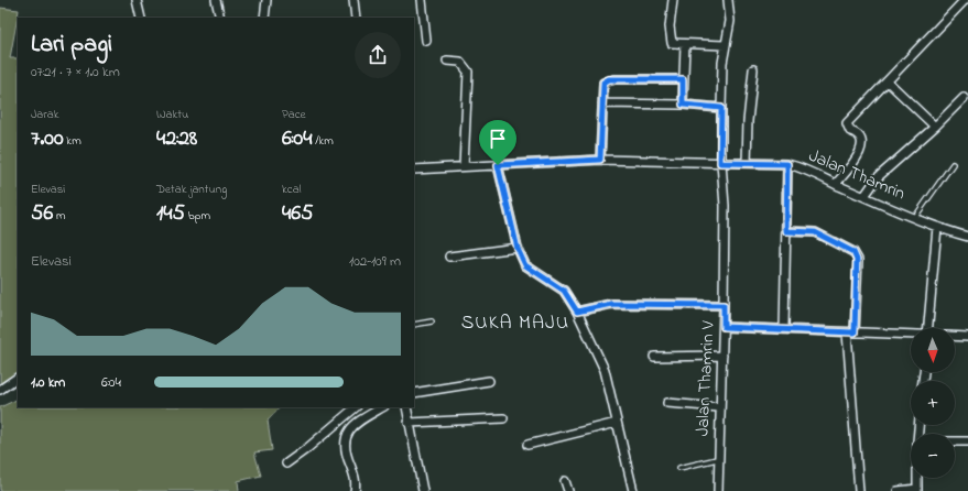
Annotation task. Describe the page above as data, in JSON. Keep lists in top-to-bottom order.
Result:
{
  "streets": {
    "street": ["Jalan Thamrin", "Jalan Thamrin V"]
  },
  "crossings": [
    ["Jalan Thamrin", "Jalan Thamrin V"]
  ],
  "districts": ["SUKA MAJU"],
  "north": "bottom",
  "page": {
    "heading": ["Lari pagi", "07:21 · 7 × 1.0 km"],
    "stats": [
      ["Jarak", "7.00 km"],
      ["Waktu", "42:28"],
      ["Pace", "6:04 /km"],
      ["Elevasi", "56 m"],
      ["Detak jantung", "145 bpm"],
      ["kcal", "465"]
    ],
    "chart": ["Elevasi", "102–109 m"],
    "map_buttons": ["+", "−"],
    "list": [
      {
        "name": "1.0 km",
        "note": "6:04"
      }
    ]
  }
}
